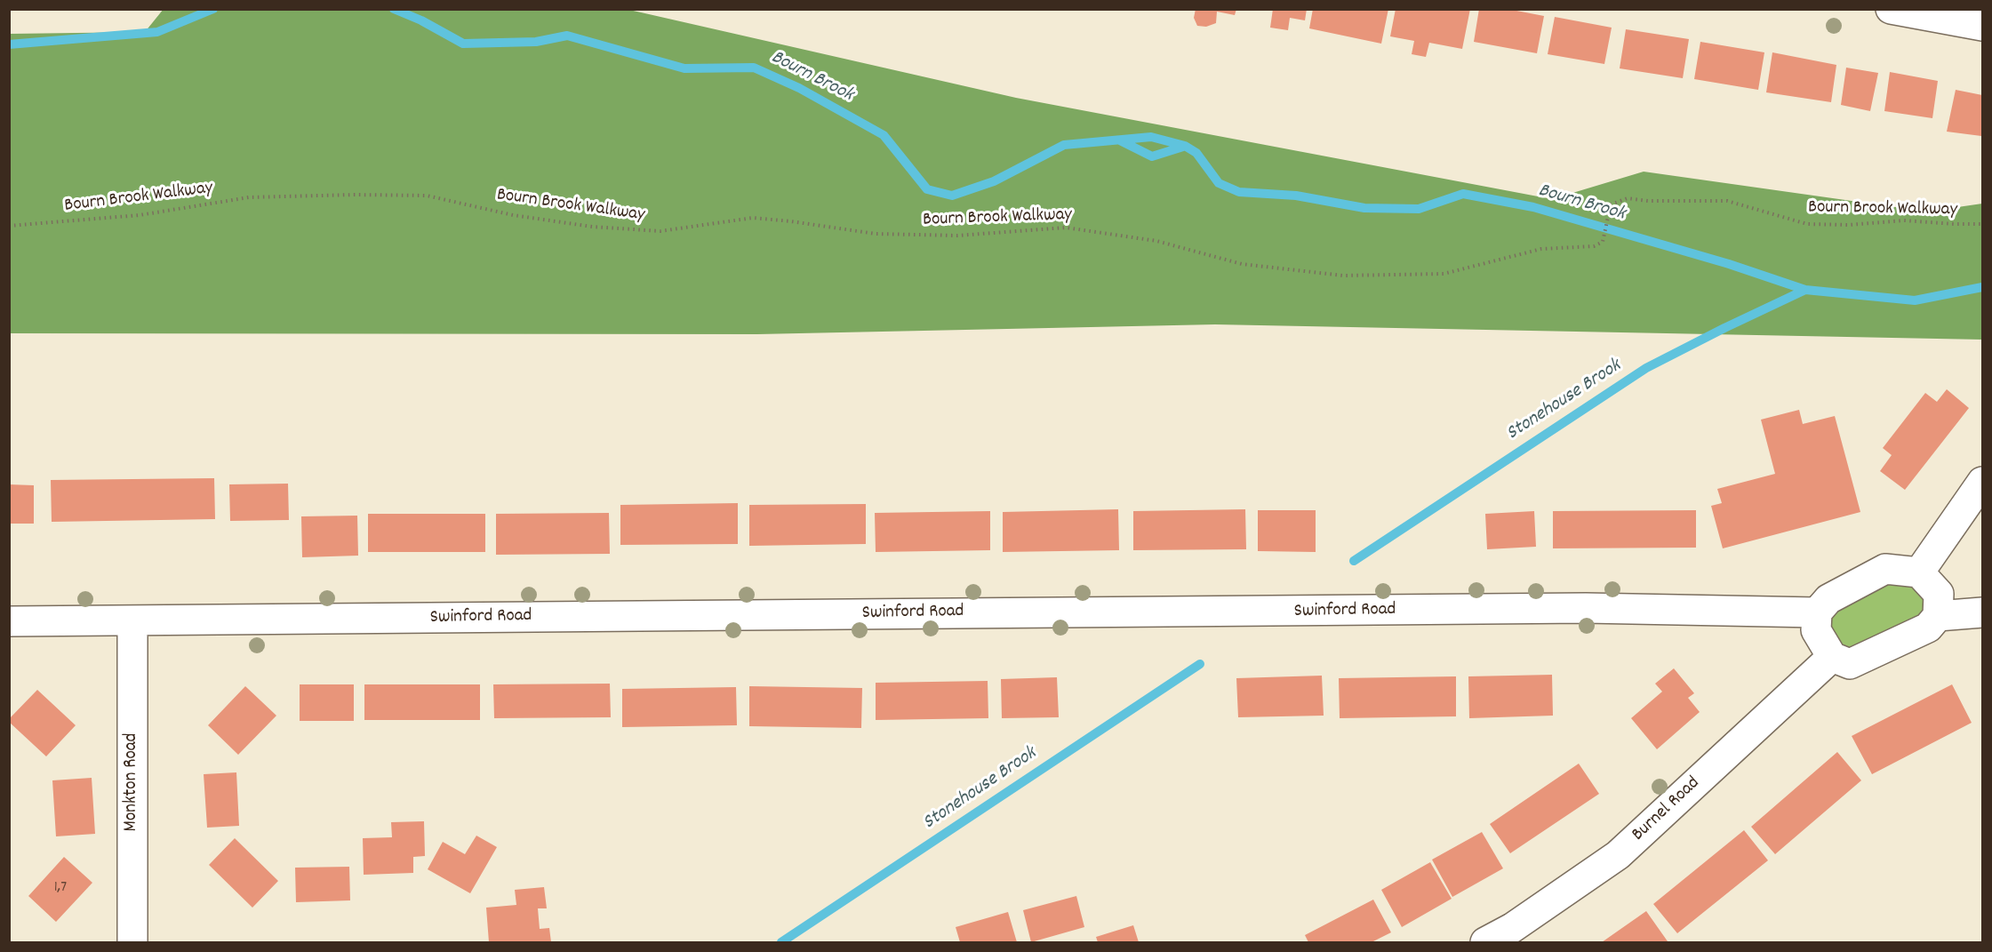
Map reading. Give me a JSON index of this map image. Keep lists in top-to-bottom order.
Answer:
{
  "streets": {
    "street": ["Swinford Road", "Monkton Road", "Burnel Road"],
    "path": ["Bourn Brook Walkway"]
  },
  "crossings": [
    ["Swinford Road", "Monkton Road"]
  ],
  "water": ["Bourn Brook", "Stonehouse Brook"],
  "house_numbers": ["1,7"]
}
